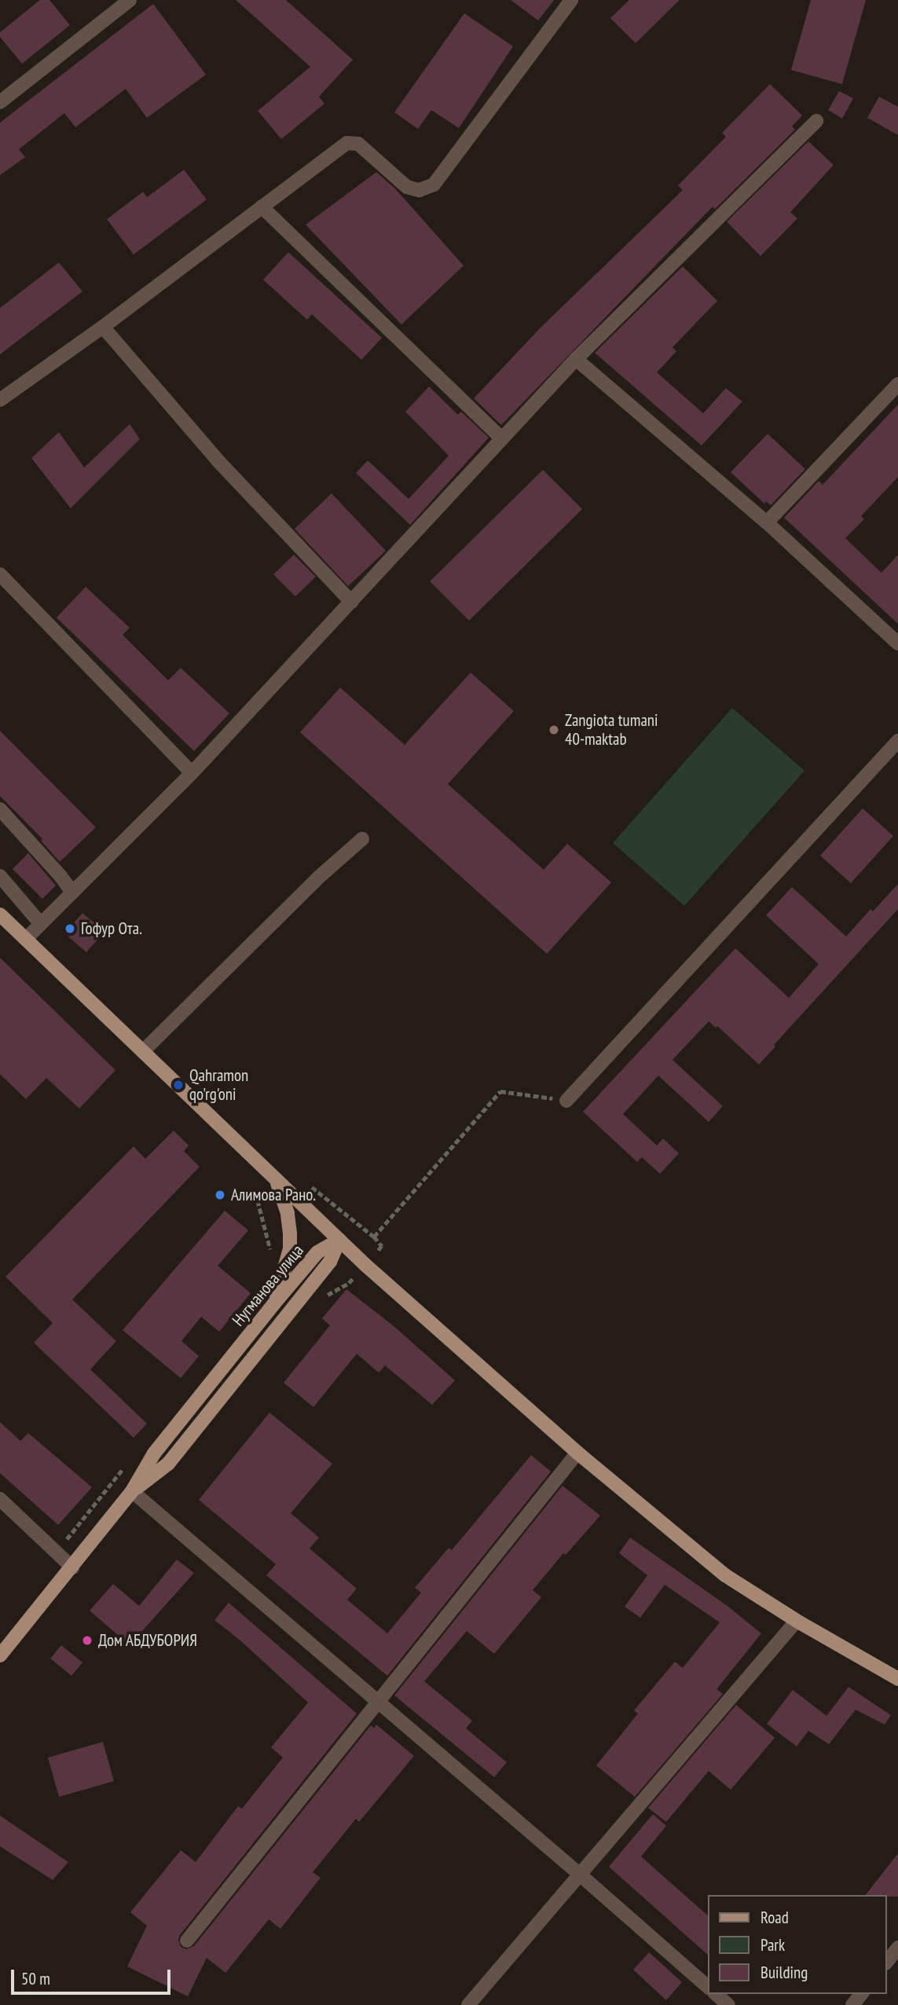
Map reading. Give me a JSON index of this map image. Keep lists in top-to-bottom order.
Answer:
{
  "streets": {
    "main road": ["Нугманова улица"]
  },
  "places": [
    "Zangiota tumani 40-maktab",
    "Гофур Ота.",
    "Qahramon qo'rg'oni",
    "Алимова Рано.",
    "Дом АБДУБОРИЯ"
  ],
  "legend": ["Road", "Park", "Building"],
  "scale_bar": "50 m"
}
